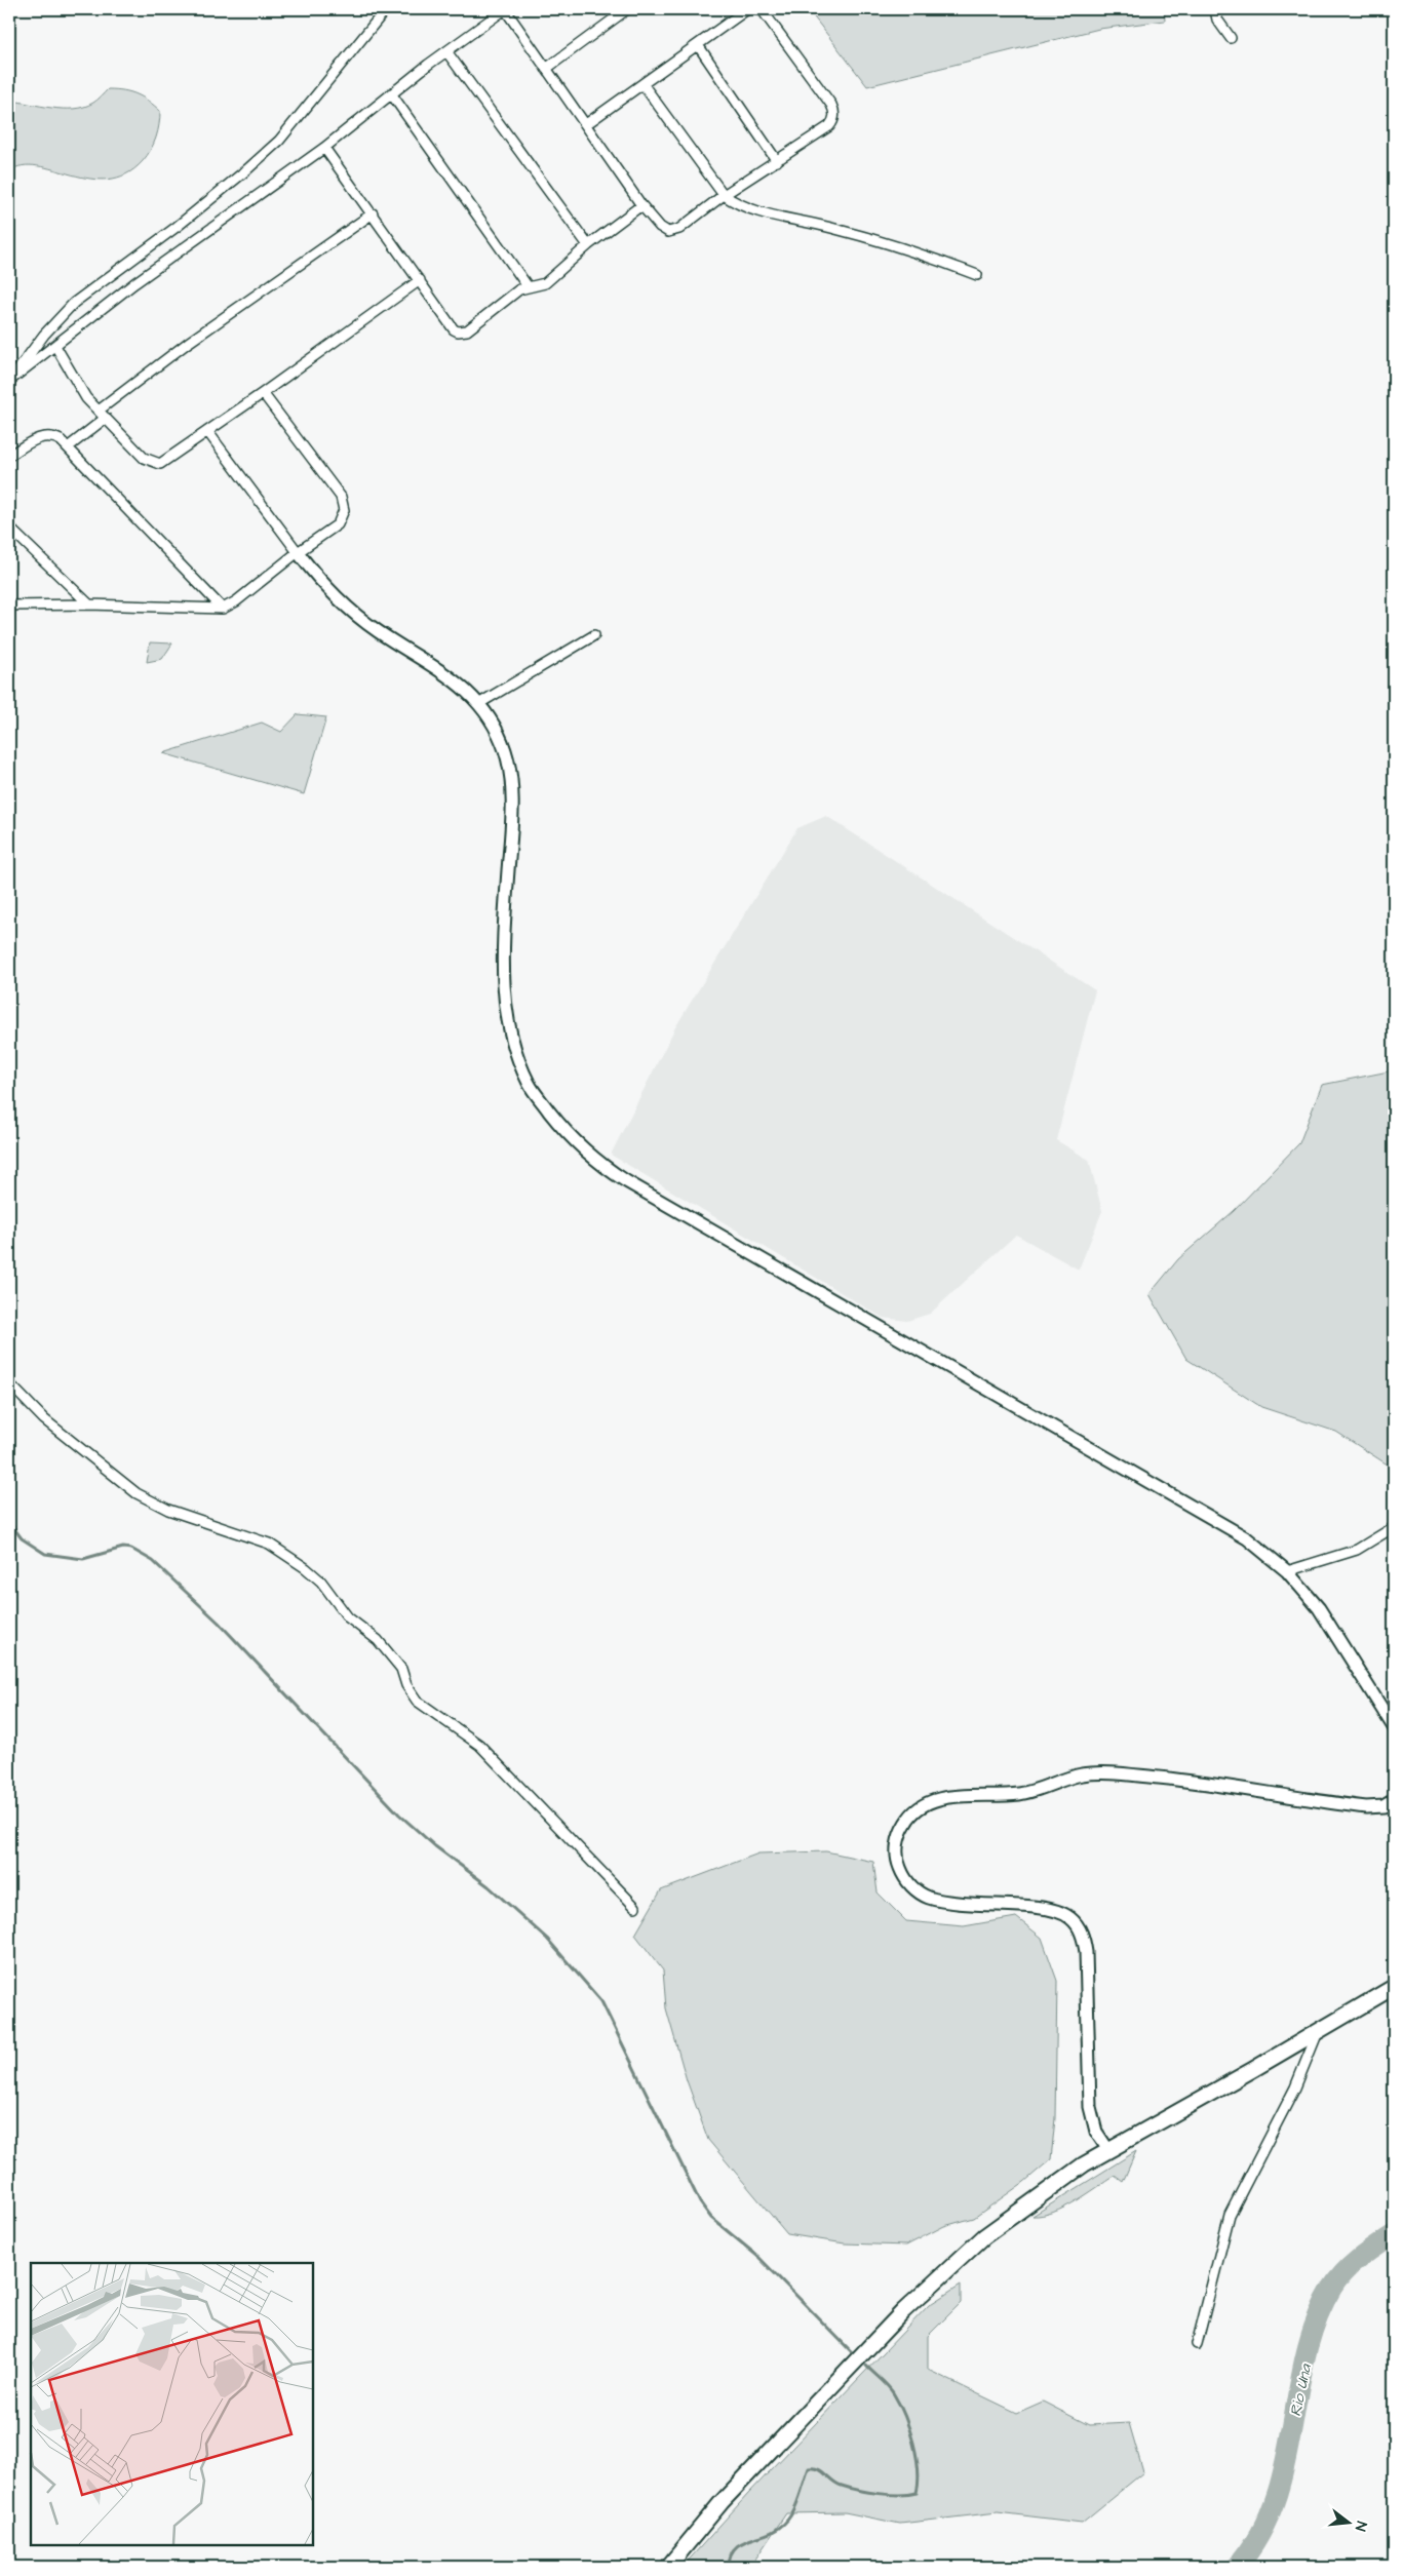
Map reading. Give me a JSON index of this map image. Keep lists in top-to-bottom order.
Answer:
{
  "water": ["Rio Una"],
  "north": "right"
}
